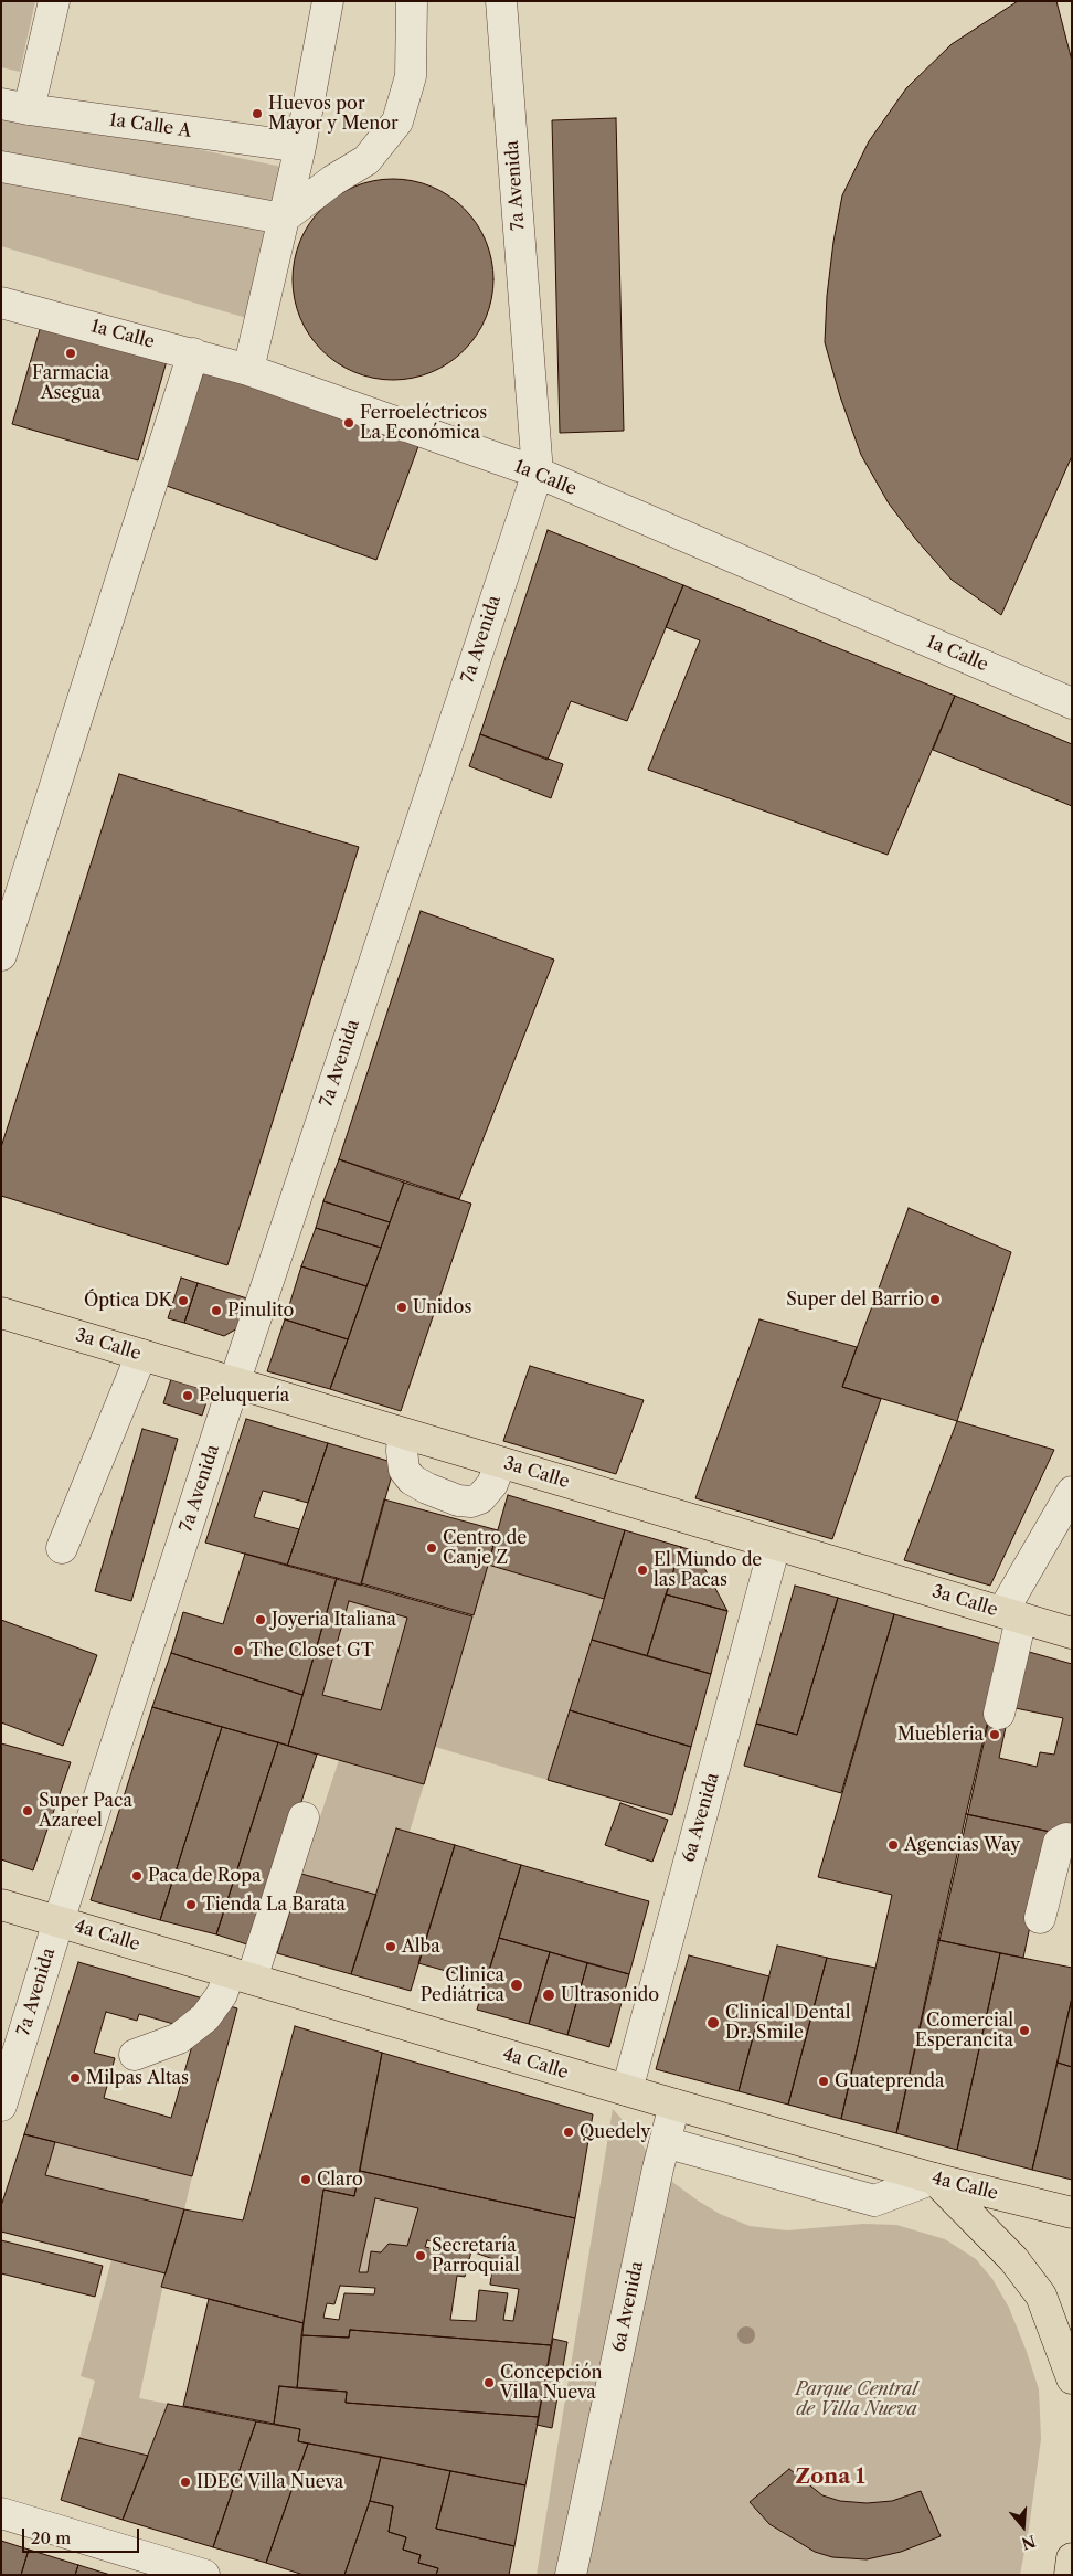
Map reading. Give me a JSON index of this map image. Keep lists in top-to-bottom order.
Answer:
{
  "streets": {
    "main road": ["3a Calle", "4a Calle"],
    "street": [
      "1a Calle A",
      "7a Avenida",
      "1a Calle",
      "6a Avenida"
    ]
  },
  "crossings": [
    ["7a Avenida", "1a Calle"],
    ["7a Avenida", "3a Calle"],
    ["7a Avenida", "4a Calle"],
    ["3a Calle", "6a Avenida"],
    ["6a Avenida", "4a Calle"]
  ],
  "districts": ["Zona 1"],
  "parks": ["Parque Central de Villa Nueva"],
  "places": [
    "Huevos por Mayor y Menor",
    "Farmacia Asegua",
    "Ferroeléctricos La Económica",
    "Super del Barrio",
    "Óptica DK",
    "Unidos",
    "Pinulito",
    "Peluquería",
    "Centro de Canje Z",
    "El Mundo de las Pacas",
    "Joyeria Italiana",
    "The Closet GT",
    "Muebleria",
    "Super Paca Azareel",
    "Agencias Way",
    "Paca de Ropa",
    "Tienda La Barata",
    "Alba",
    "Clinica Pediátrica",
    "Ultrasonido",
    "Clinical Dental Dr. Smile",
    "Comercial Esperancita",
    "Milpas Altas",
    "Guateprenda",
    "Quedely",
    "Claro",
    "Secretaría Parroquial",
    "Concepción Villa Nueva",
    "IDEC Villa Nueva"
  ],
  "scale_bar": "20 m",
  "north": "bottom"
}
